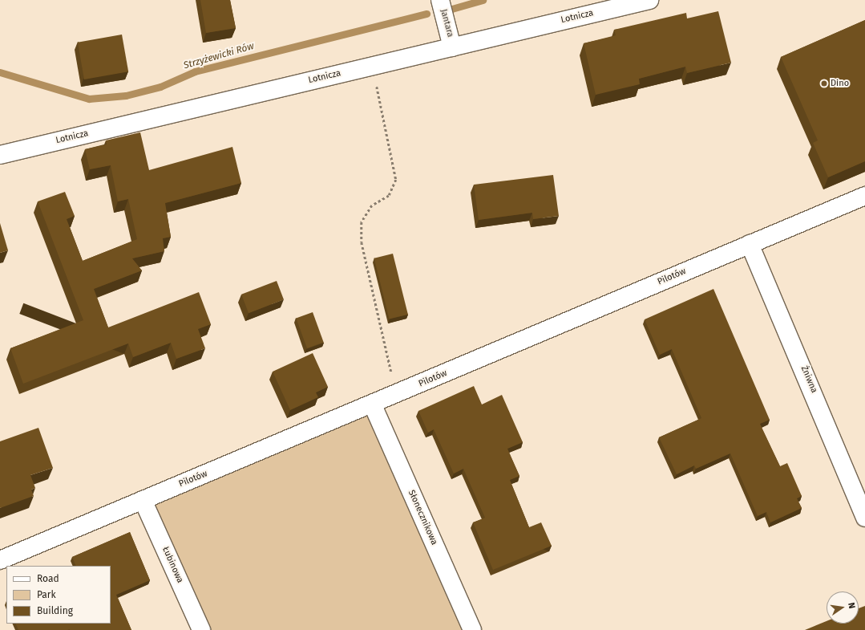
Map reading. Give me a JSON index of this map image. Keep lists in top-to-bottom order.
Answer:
{
  "streets": {
    "street": [
      "Lotnicza",
      "Jantara",
      "Pilotów",
      "Żniwna",
      "Słonecznikowa",
      "Łubinowa"
    ]
  },
  "crossings": [
    ["Lotnicza", "Jantara"],
    ["Pilotów", "Żniwna"],
    ["Pilotów", "Słonecznikowa"],
    ["Pilotów", "Łubinowa"]
  ],
  "water": ["Strzyżewicki Rów"],
  "places": ["Dino"],
  "legend": ["Road", "Park", "Building"],
  "north": "right"
}
